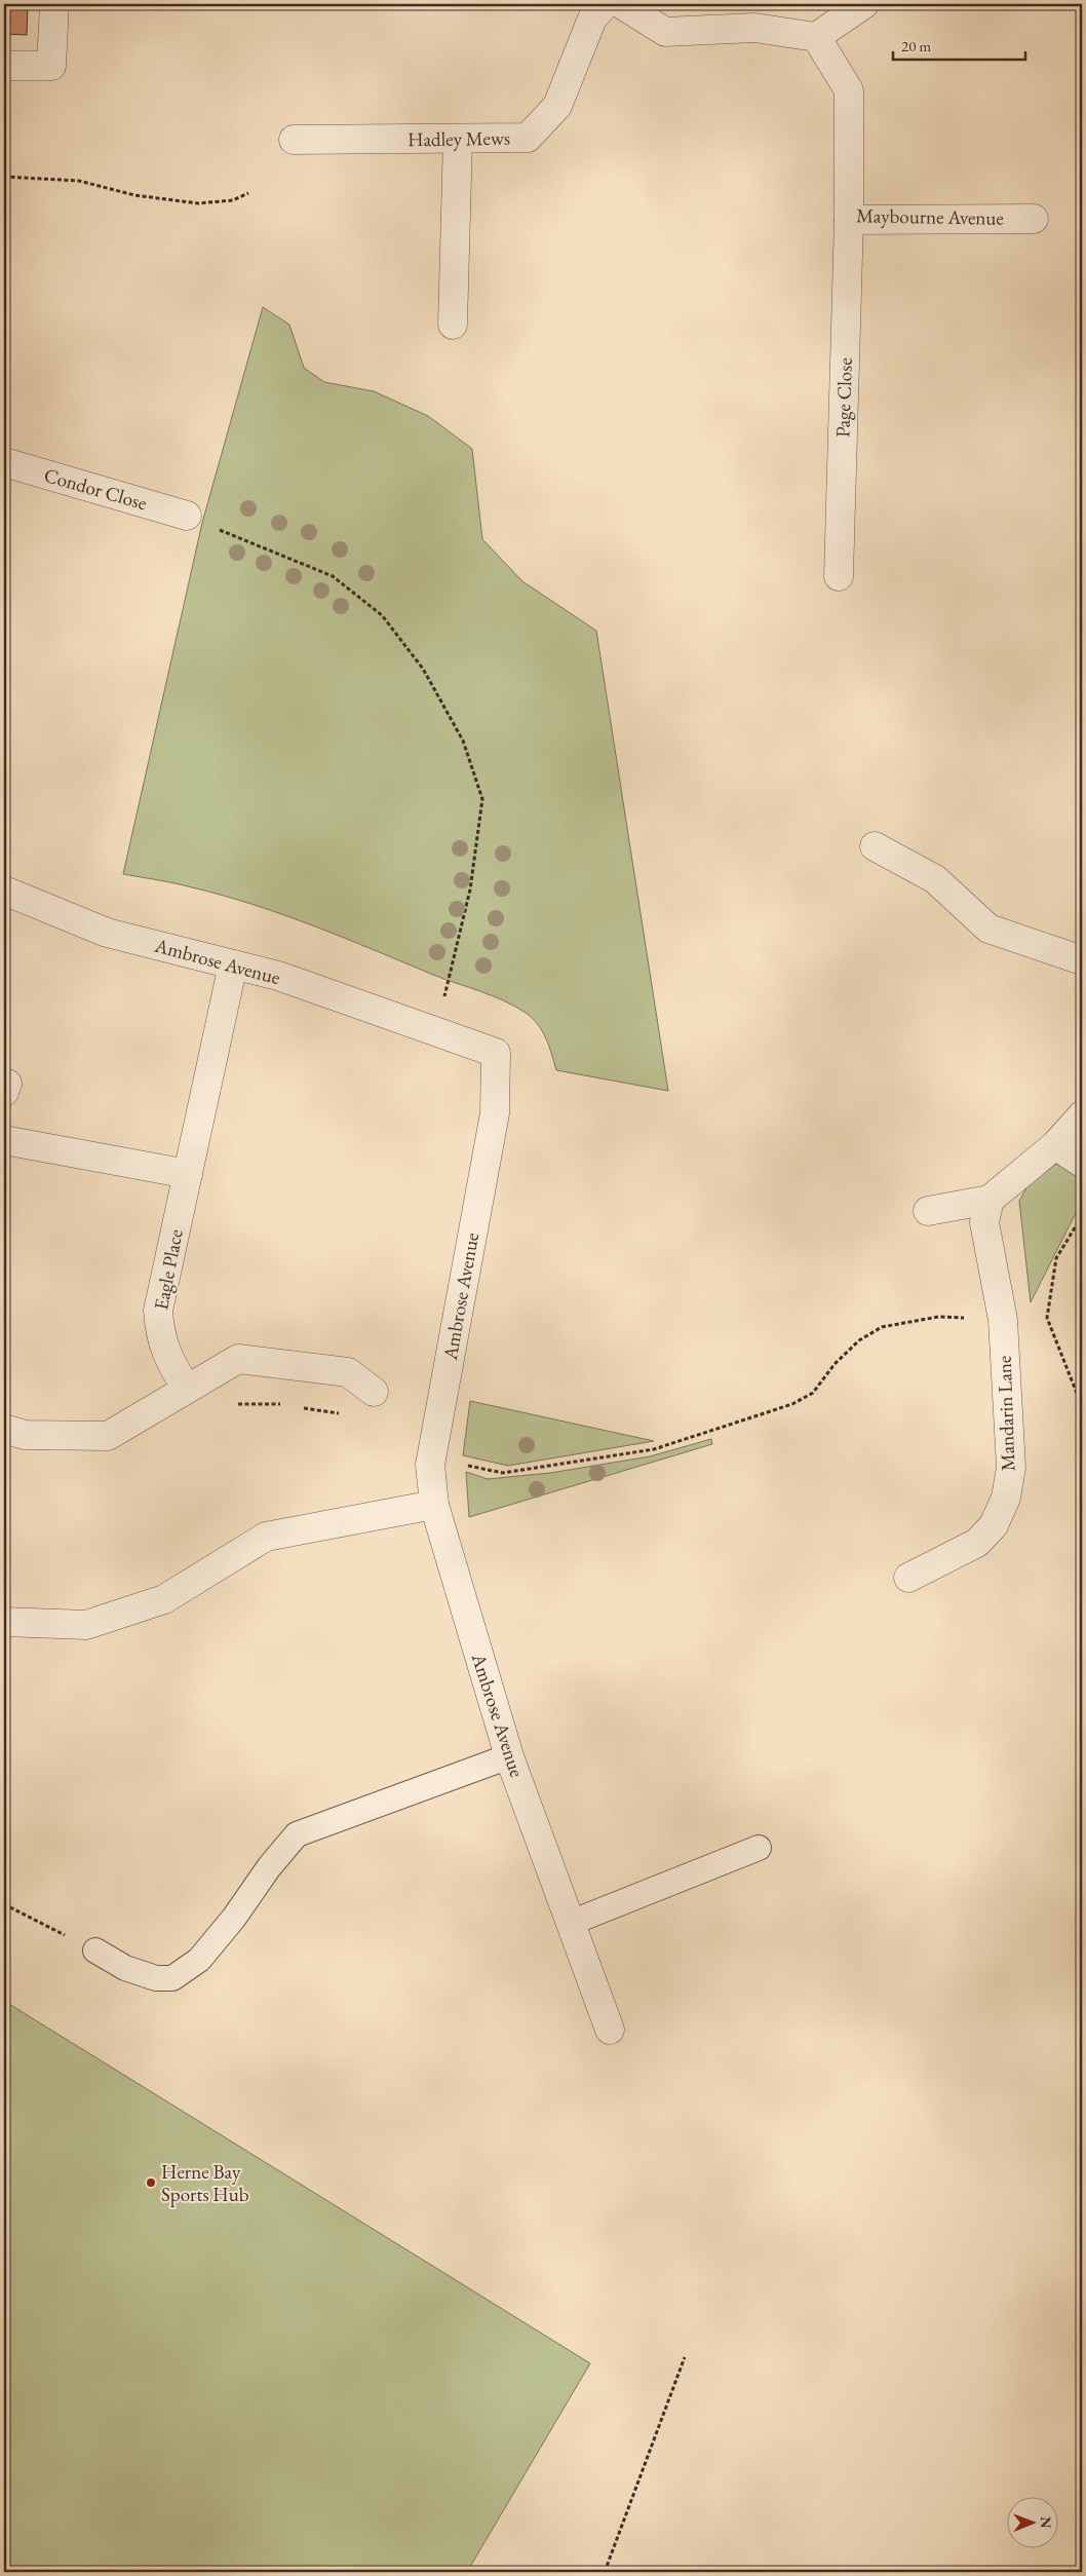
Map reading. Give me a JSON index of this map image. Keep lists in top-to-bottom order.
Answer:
{
  "streets": {
    "street": [
      "Hadley Mews",
      "Maybourne Avenue",
      "Page Close",
      "Condor Close",
      "Ambrose Avenue",
      "Eagle Place",
      "Mandarin Lane"
    ]
  },
  "crossings": [
    ["Maybourne Avenue", "Page Close"],
    ["Ambrose Avenue", "Eagle Place"]
  ],
  "places": ["Herne Bay Sports Hub"],
  "scale_bar": "20 m",
  "north": "right"
}
